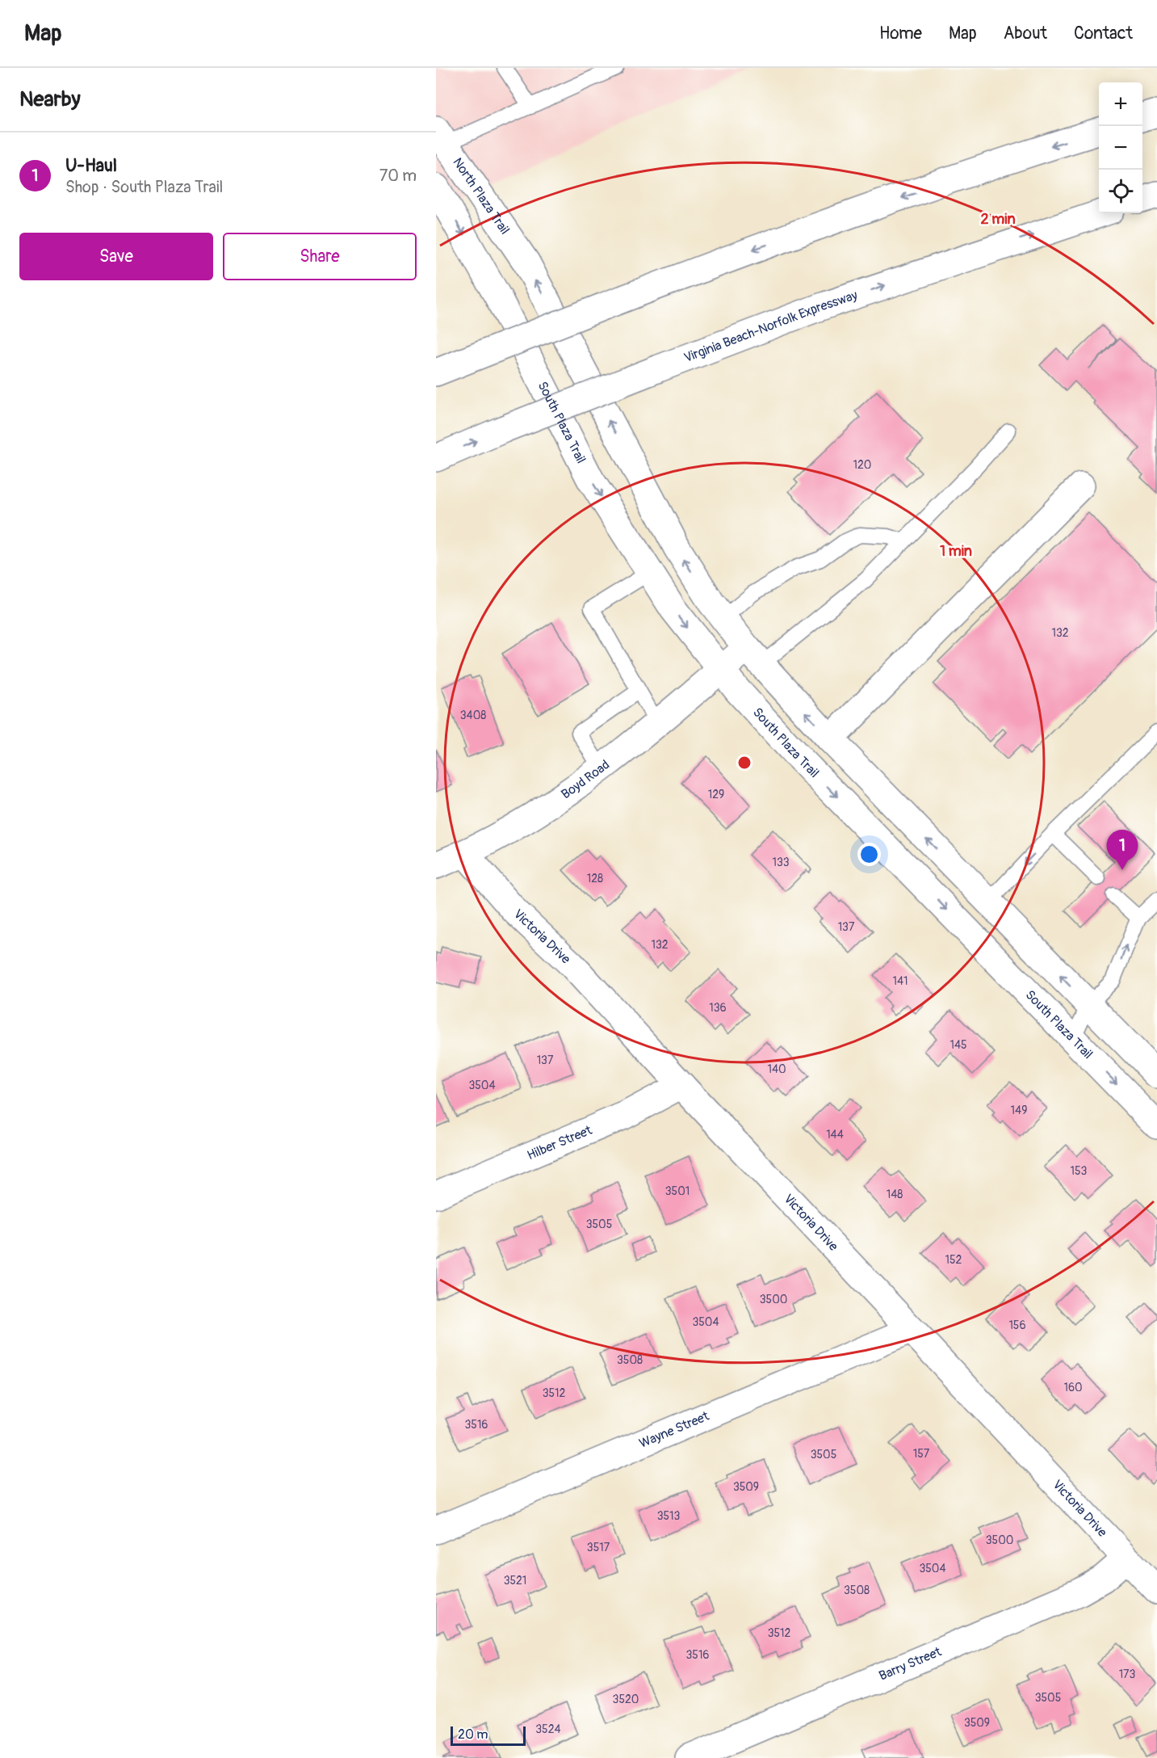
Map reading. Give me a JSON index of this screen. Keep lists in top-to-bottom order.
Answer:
{
  "streets": {
    "main road": [
      "North Plaza Trail",
      "Virginia Beach-Norfolk Expressway",
      "South Plaza Trail",
      "Boyd Road",
      "Victoria Drive",
      "Hilber Street",
      "Wayne Street",
      "Barry Street"
    ]
  },
  "crossings": [
    ["South Plaza Trail", "Boyd Road"],
    ["Boyd Road", "Victoria Drive"],
    ["Victoria Drive", "Hilber Street"],
    ["Victoria Drive", "Wayne Street"],
    ["Victoria Drive", "Barry Street"]
  ],
  "one_way": ["North Plaza Trail"],
  "house_numbers": [
    "120",
    "132",
    "3408",
    "129",
    "133",
    "128",
    "137",
    "132",
    "141",
    "136",
    "145",
    "137",
    "140",
    "3504",
    "149",
    "144",
    "153",
    "3501",
    "148",
    "3505",
    "152",
    "3500",
    "3504",
    "156",
    "3508",
    "160",
    "3512",
    "3516",
    "157",
    "3505",
    "3509",
    "3513",
    "3500",
    "3517",
    "3504",
    "3521",
    "3508",
    "3512",
    "3516",
    "173",
    "3505",
    "3520",
    "3509",
    "3524"
  ],
  "scale_bar": "20 m",
  "page": {
    "header": "Map",
    "nav": [
      "Home",
      "Map",
      "About",
      "Contact"
    ],
    "heading": "Nearby",
    "map_buttons": ["+", "−"],
    "list": [
      {
        "mark": "1",
        "name": "U-Haul",
        "note": "Shop · South Plaza Trail",
        "value": "70 m"
      }
    ],
    "buttons": ["Save", "Share"],
    "pins": "1",
    "scale": "20 m"
  },
  "rings": ["2 min", "1 min"]
}
